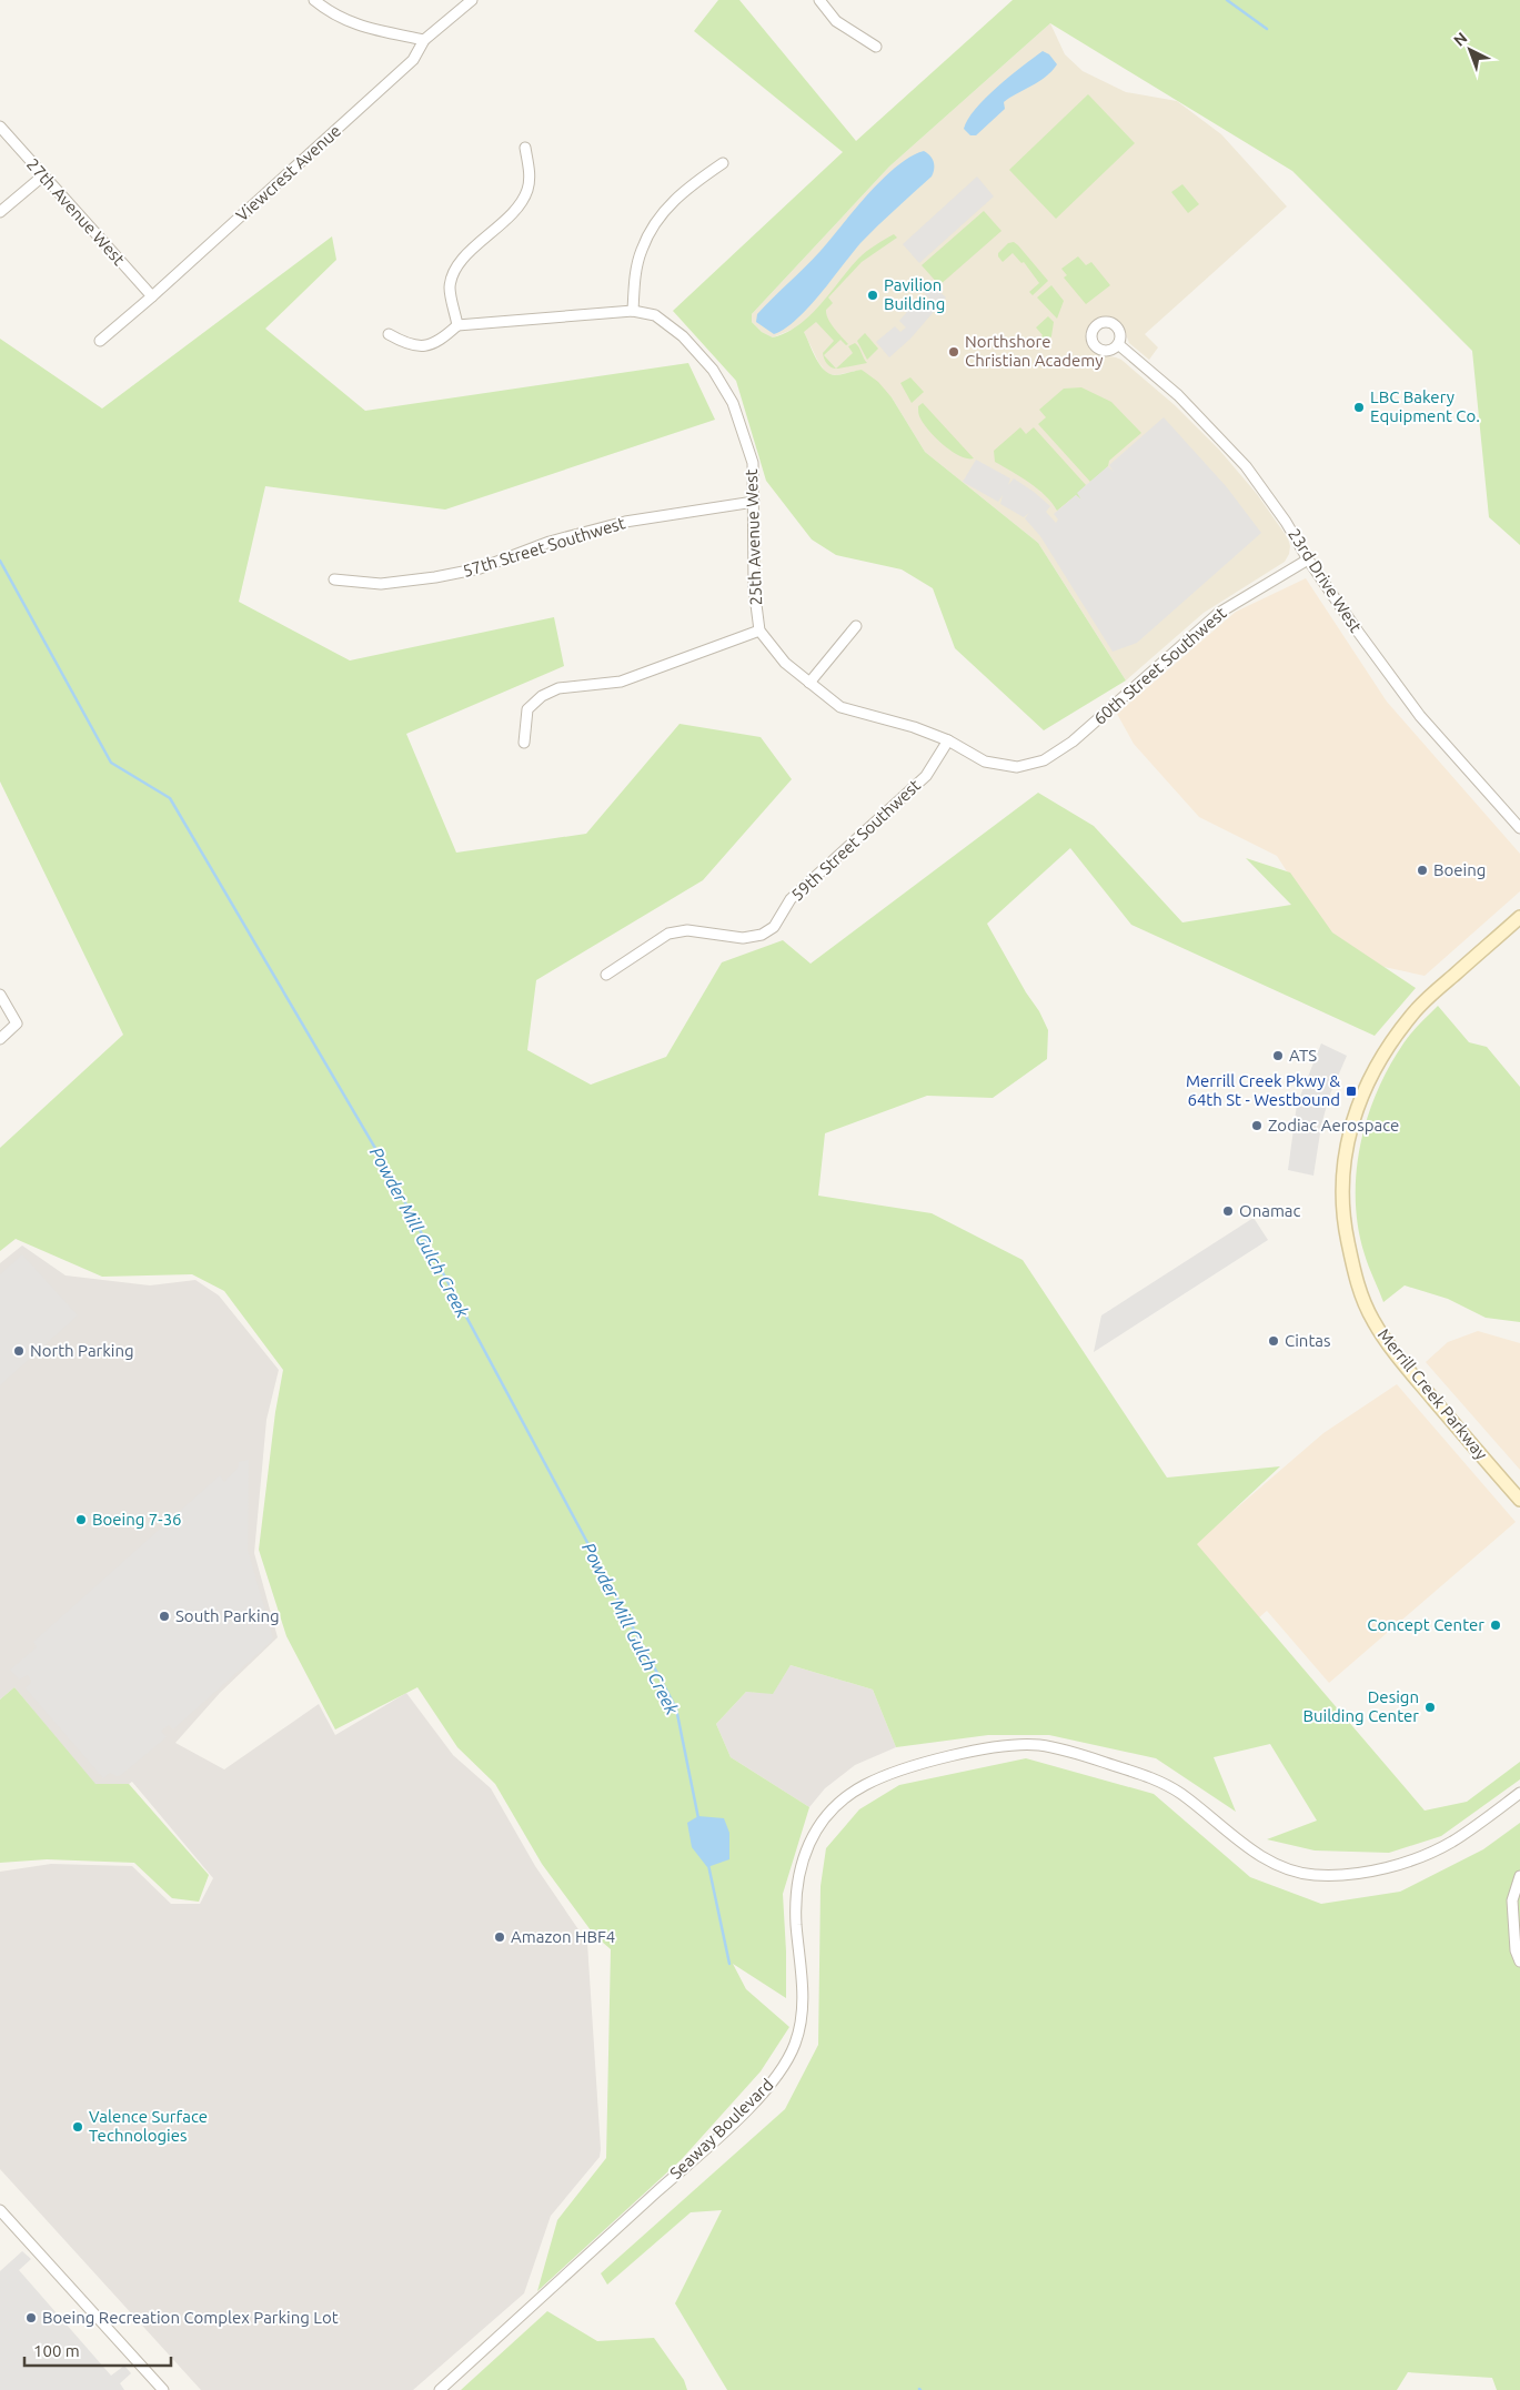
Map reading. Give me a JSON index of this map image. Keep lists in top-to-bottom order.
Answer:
{
  "streets": {
    "street": [
      "Viewcrest Avenue",
      "27th Avenue West",
      "25th Avenue West",
      "57th Street Southwest",
      "23rd Drive West",
      "60th Street Southwest",
      "59th Street Southwest",
      "Merrill Creek Parkway",
      "Seaway Boulevard"
    ]
  },
  "crossings": [
    ["Viewcrest Avenue", "27th Avenue West"],
    ["25th Avenue West", "57th Street Southwest"],
    ["23rd Drive West", "60th Street Southwest"],
    ["60th Street Southwest", "59th Street Southwest"]
  ],
  "water": ["Powder Mill Gulch Creek"],
  "places": {
    "other": [
      "Pavilion Building",
      "Northshore Christian Academy",
      "LBC Bakery Equipment Co.",
      "Boeing",
      "ATS",
      "Zodiac Aerospace",
      "Onamac",
      "Cintas",
      "North Parking",
      "Boeing 7-36",
      "South Parking",
      "Concept Center",
      "Design Building Center",
      "Amazon HBF4",
      "Valence Surface Technologies",
      "Boeing Recreation Complex Parking Lot"
    ],
    "transit": ["Merrill Creek Pkwy & 64th St - Westbound"]
  },
  "scale_bar": "100 m",
  "north": "top left"
}
